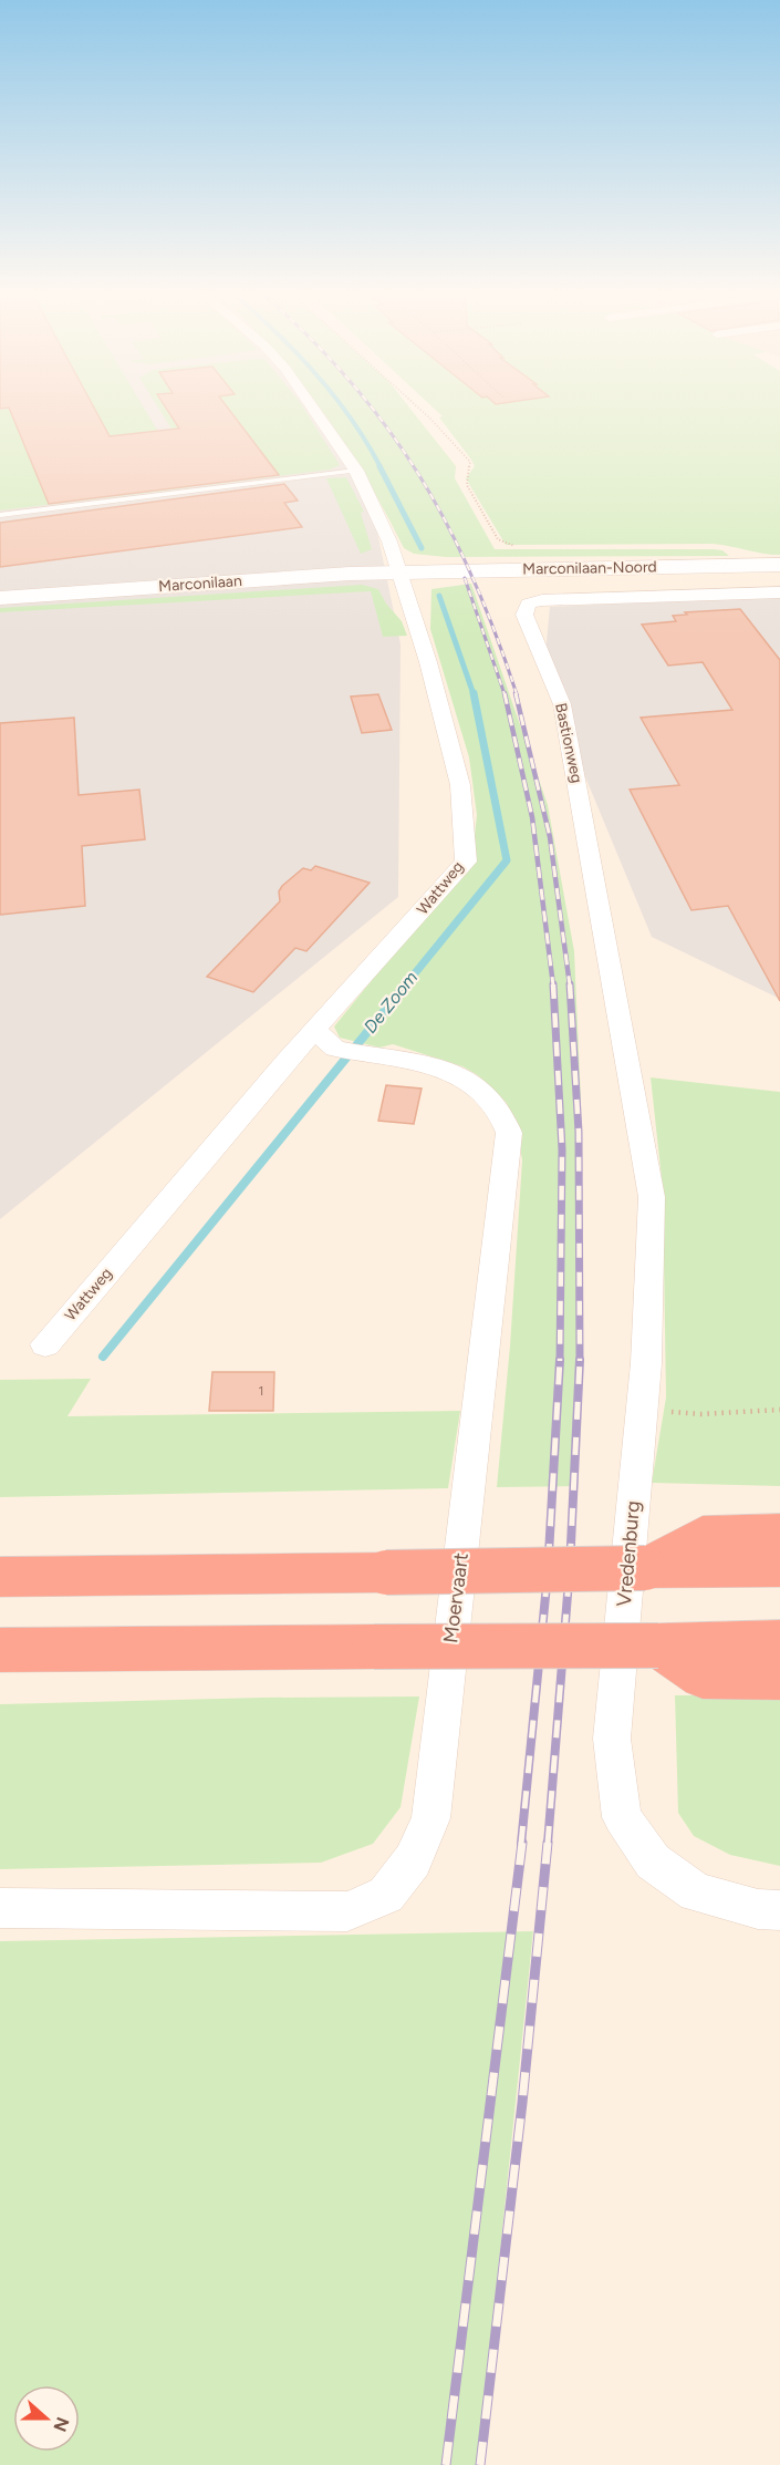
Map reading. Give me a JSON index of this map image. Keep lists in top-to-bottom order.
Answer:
{
  "streets": {
    "street": [
      "Marconilaan-Noord",
      "Marconilaan",
      "Bastionweg",
      "Wattweg",
      "Vredenburg",
      "Moervaart"
    ]
  },
  "crossings": [
    ["Marconilaan-Noord", "Marconilaan"],
    ["Marconilaan-Noord", "Wattweg"],
    ["Marconilaan", "Wattweg"],
    ["Bastionweg", "Vredenburg"],
    ["Wattweg", "Moervaart"]
  ],
  "water": ["De Zoom"],
  "house_numbers": ["1"],
  "north": "right"
}
